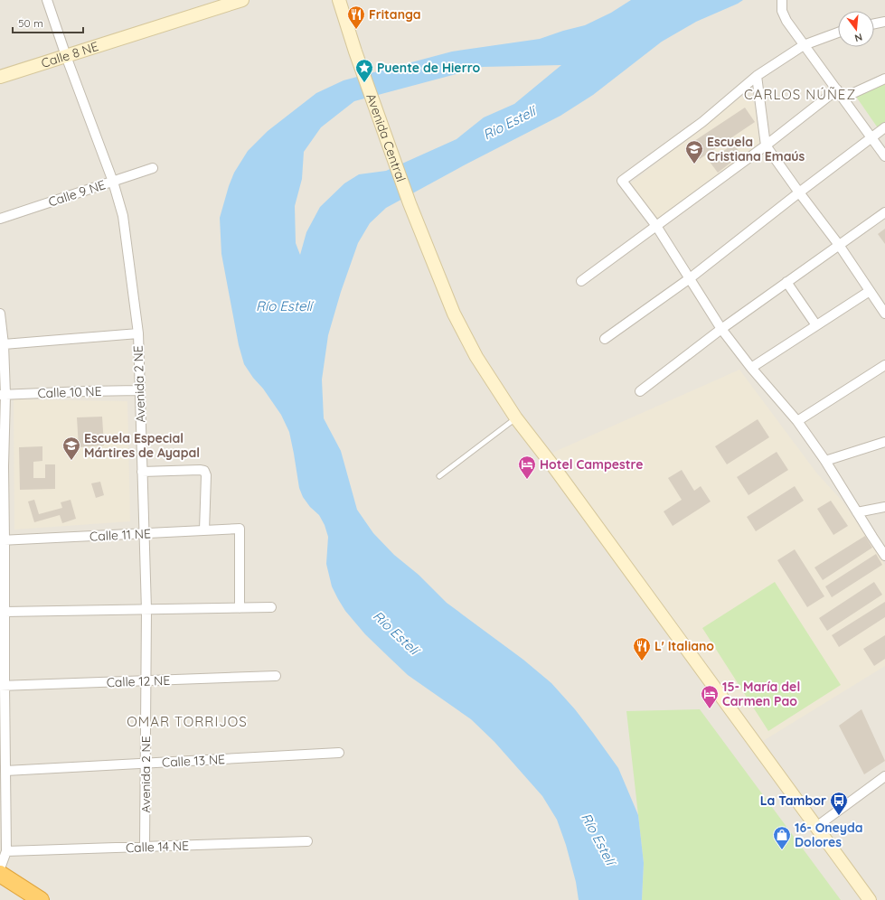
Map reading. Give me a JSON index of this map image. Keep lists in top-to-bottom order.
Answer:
{
  "streets": {
    "street": [
      "Calle 8 NE",
      "Avenida Central",
      "Calle 9 NE",
      "Avenida 2 NE",
      "Calle 10 NE",
      "Calle 11 NE",
      "Calle 12 NE",
      "Calle 13 NE",
      "Calle 14 NE"
    ]
  },
  "crossings": [
    ["Calle 8 NE", "Avenida 2 NE"],
    ["Calle 9 NE", "Avenida 2 NE"],
    ["Avenida 2 NE", "Calle 10 NE"],
    ["Avenida 2 NE", "Calle 11 NE"],
    ["Avenida 2 NE", "Calle 12 NE"],
    ["Avenida 2 NE", "Calle 13 NE"],
    ["Avenida 2 NE", "Calle 14 NE"]
  ],
  "districts": ["CARLOS NÚÑEZ", "OMAR TORRIJOS"],
  "water": ["Río Estelí"],
  "places": {
    "restaurant": ["Fritanga", "L' Italiano"],
    "place": ["Puente de Hierro"],
    "school or university": ["Escuela Cristiana Emaús", "Escuela Especial Mártires de Ayapal"],
    "hotel": ["Hotel Campestre", "15- María del Carmen Pao"],
    "bus stop": ["La Tambor"],
    "shop": ["16- Oneyda Dolores"]
  },
  "scale_bar": "50 m",
  "north": "bottom"
}
